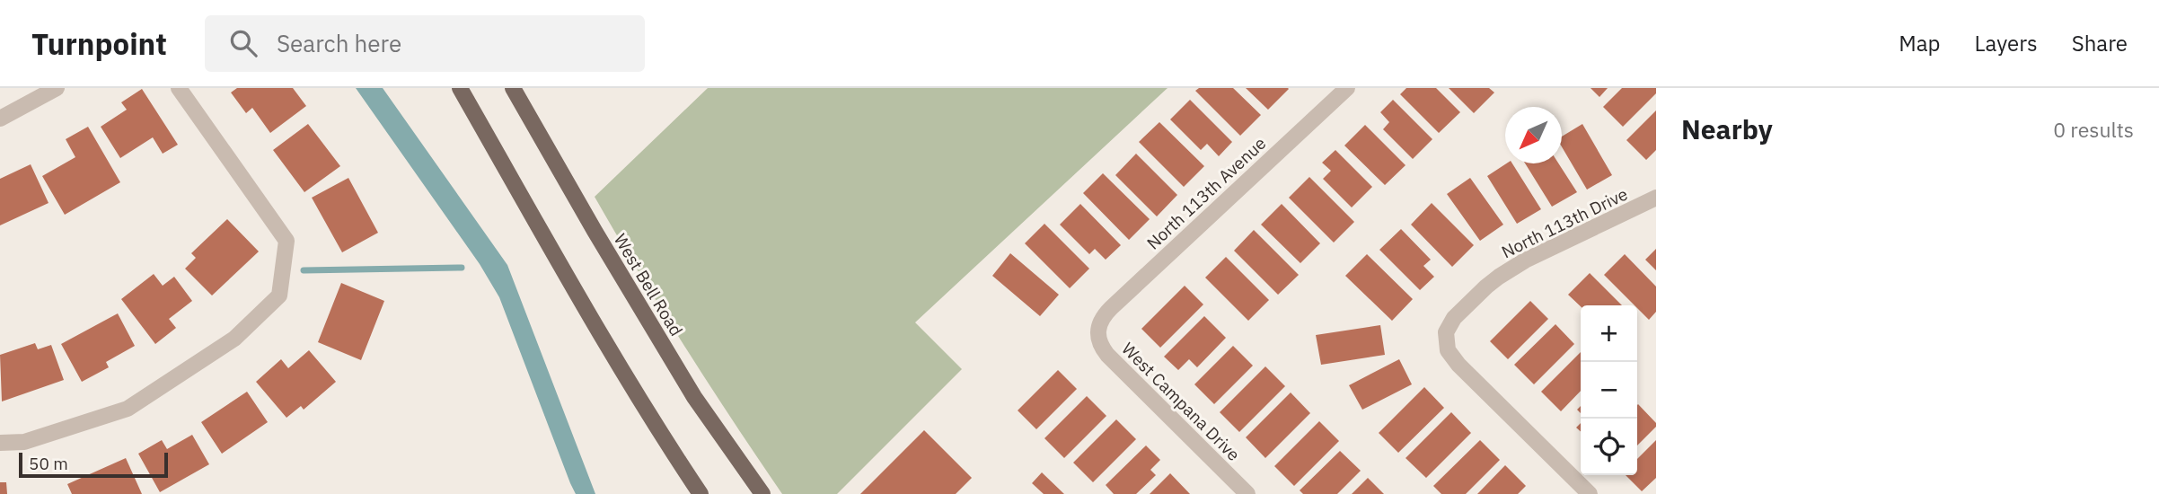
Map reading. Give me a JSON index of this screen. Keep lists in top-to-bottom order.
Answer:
{
  "streets": {
    "main road": ["West Bell Road"],
    "street": ["North 113th Avenue", "North 113th Drive", "West Campana Drive"]
  },
  "crossings": [
    ["North 113th Avenue", "West Campana Drive"]
  ],
  "scale_bar": "50 m",
  "north": "bottom left",
  "page": {
    "header": "Turnpoint",
    "search": "Search here",
    "nav": ["Map", "Layers", "Share"],
    "heading": ["Nearby", "0 results"],
    "map_buttons": ["+", "−"],
    "scale": "50 m"
  }
}
